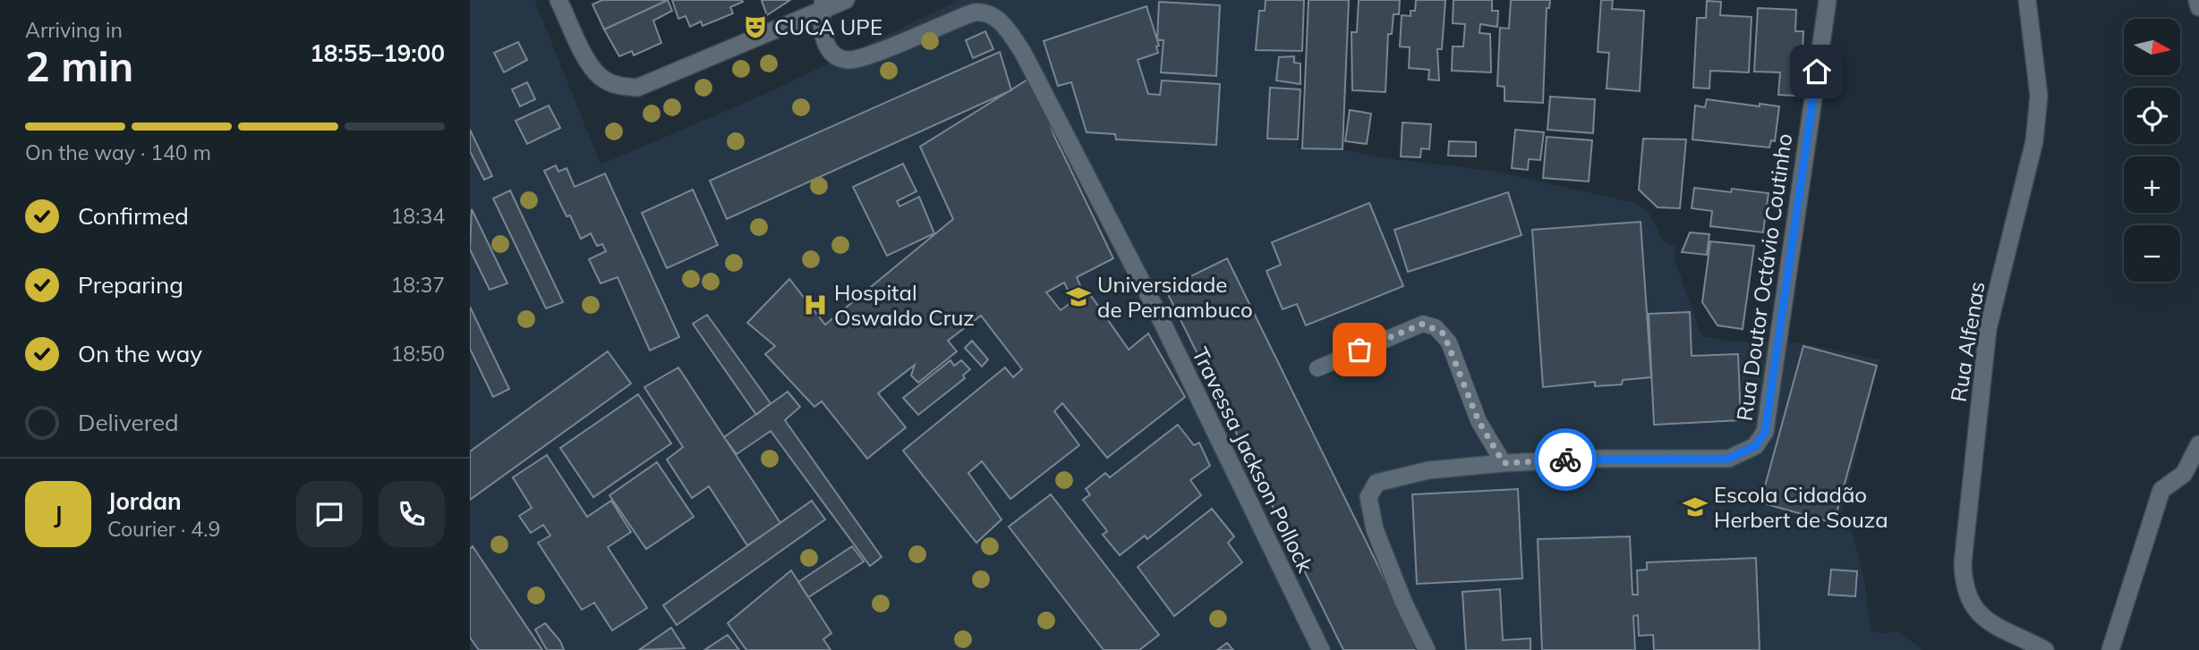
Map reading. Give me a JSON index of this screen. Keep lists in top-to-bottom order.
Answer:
{
  "streets": {
    "street": ["Rua Doutor Octávio Coutinho", "Rua Alfenas", "Travessa Jackson Pollock"]
  },
  "places": {
    "theatre": ["CUCA UPE"],
    "school or university": ["Universidade de Pernambuco", "Escola Cidadão Herbert de Souza"],
    "hospital": ["Hospital Oswaldo Cruz"]
  },
  "north": "right",
  "page": {
    "heading": ["2 min", "Arriving in", "18:55–19:00"],
    "panel": ["Jordan", "Courier · 4.9"],
    "map_buttons": ["+", "−"],
    "bar": "On the way · 140 m",
    "list": [
      ["Confirmed", "18:34"],
      ["Preparing", "18:37"],
      ["On the way", "18:50"],
      "Delivered"
    ],
    "round": "J"
  }
}
